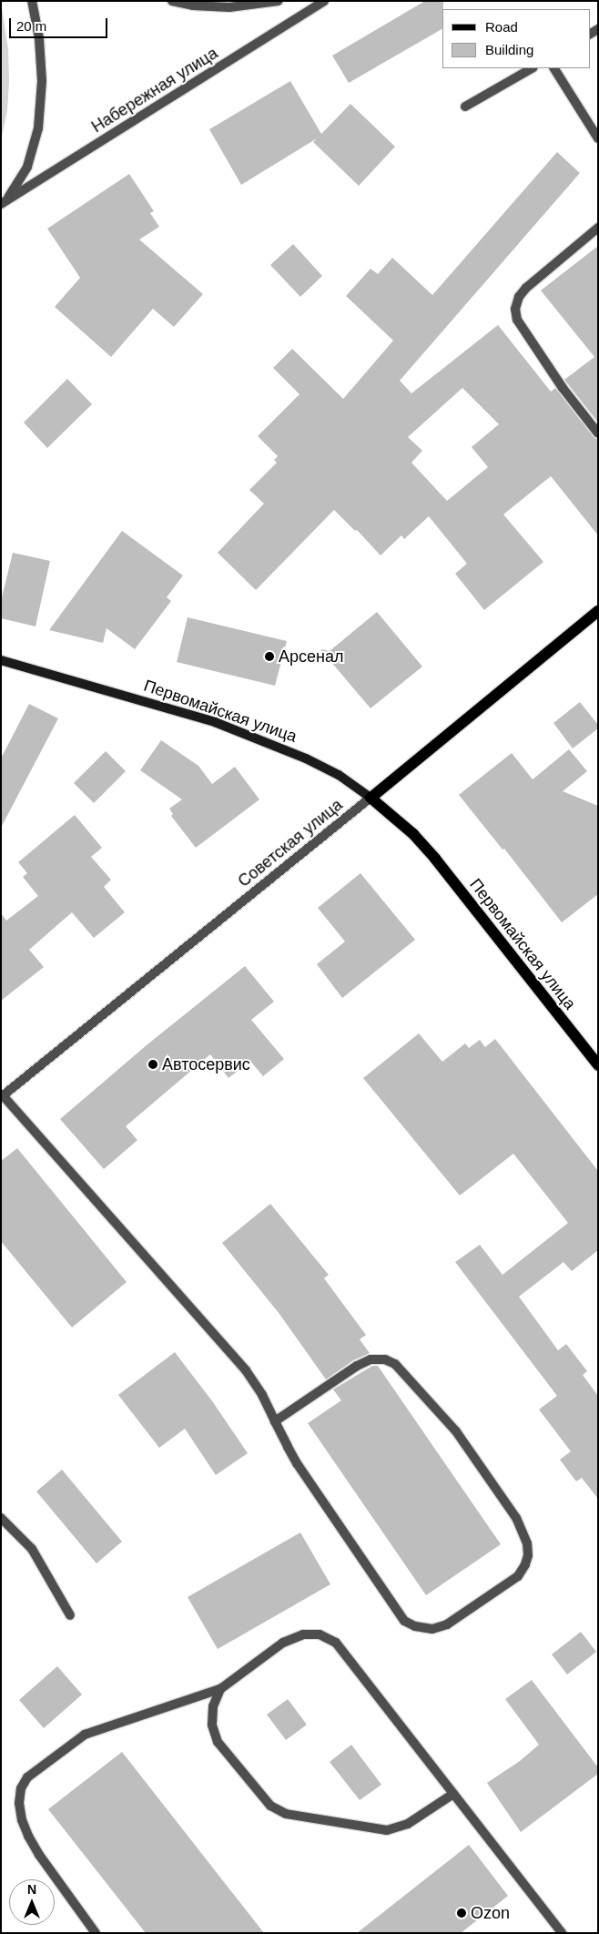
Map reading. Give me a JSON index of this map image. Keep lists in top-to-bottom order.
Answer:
{
  "streets": {
    "main road": ["Первомайская улица", "Советская улица"],
    "street": ["Набережная улица"]
  },
  "crossings": [
    ["Первомайская улица", "Советская улица"]
  ],
  "places": ["Арсенал", "Автосервис", "Ozon"],
  "legend": ["Road", "Building"],
  "scale_bar": "20 m",
  "north": "top"
}
